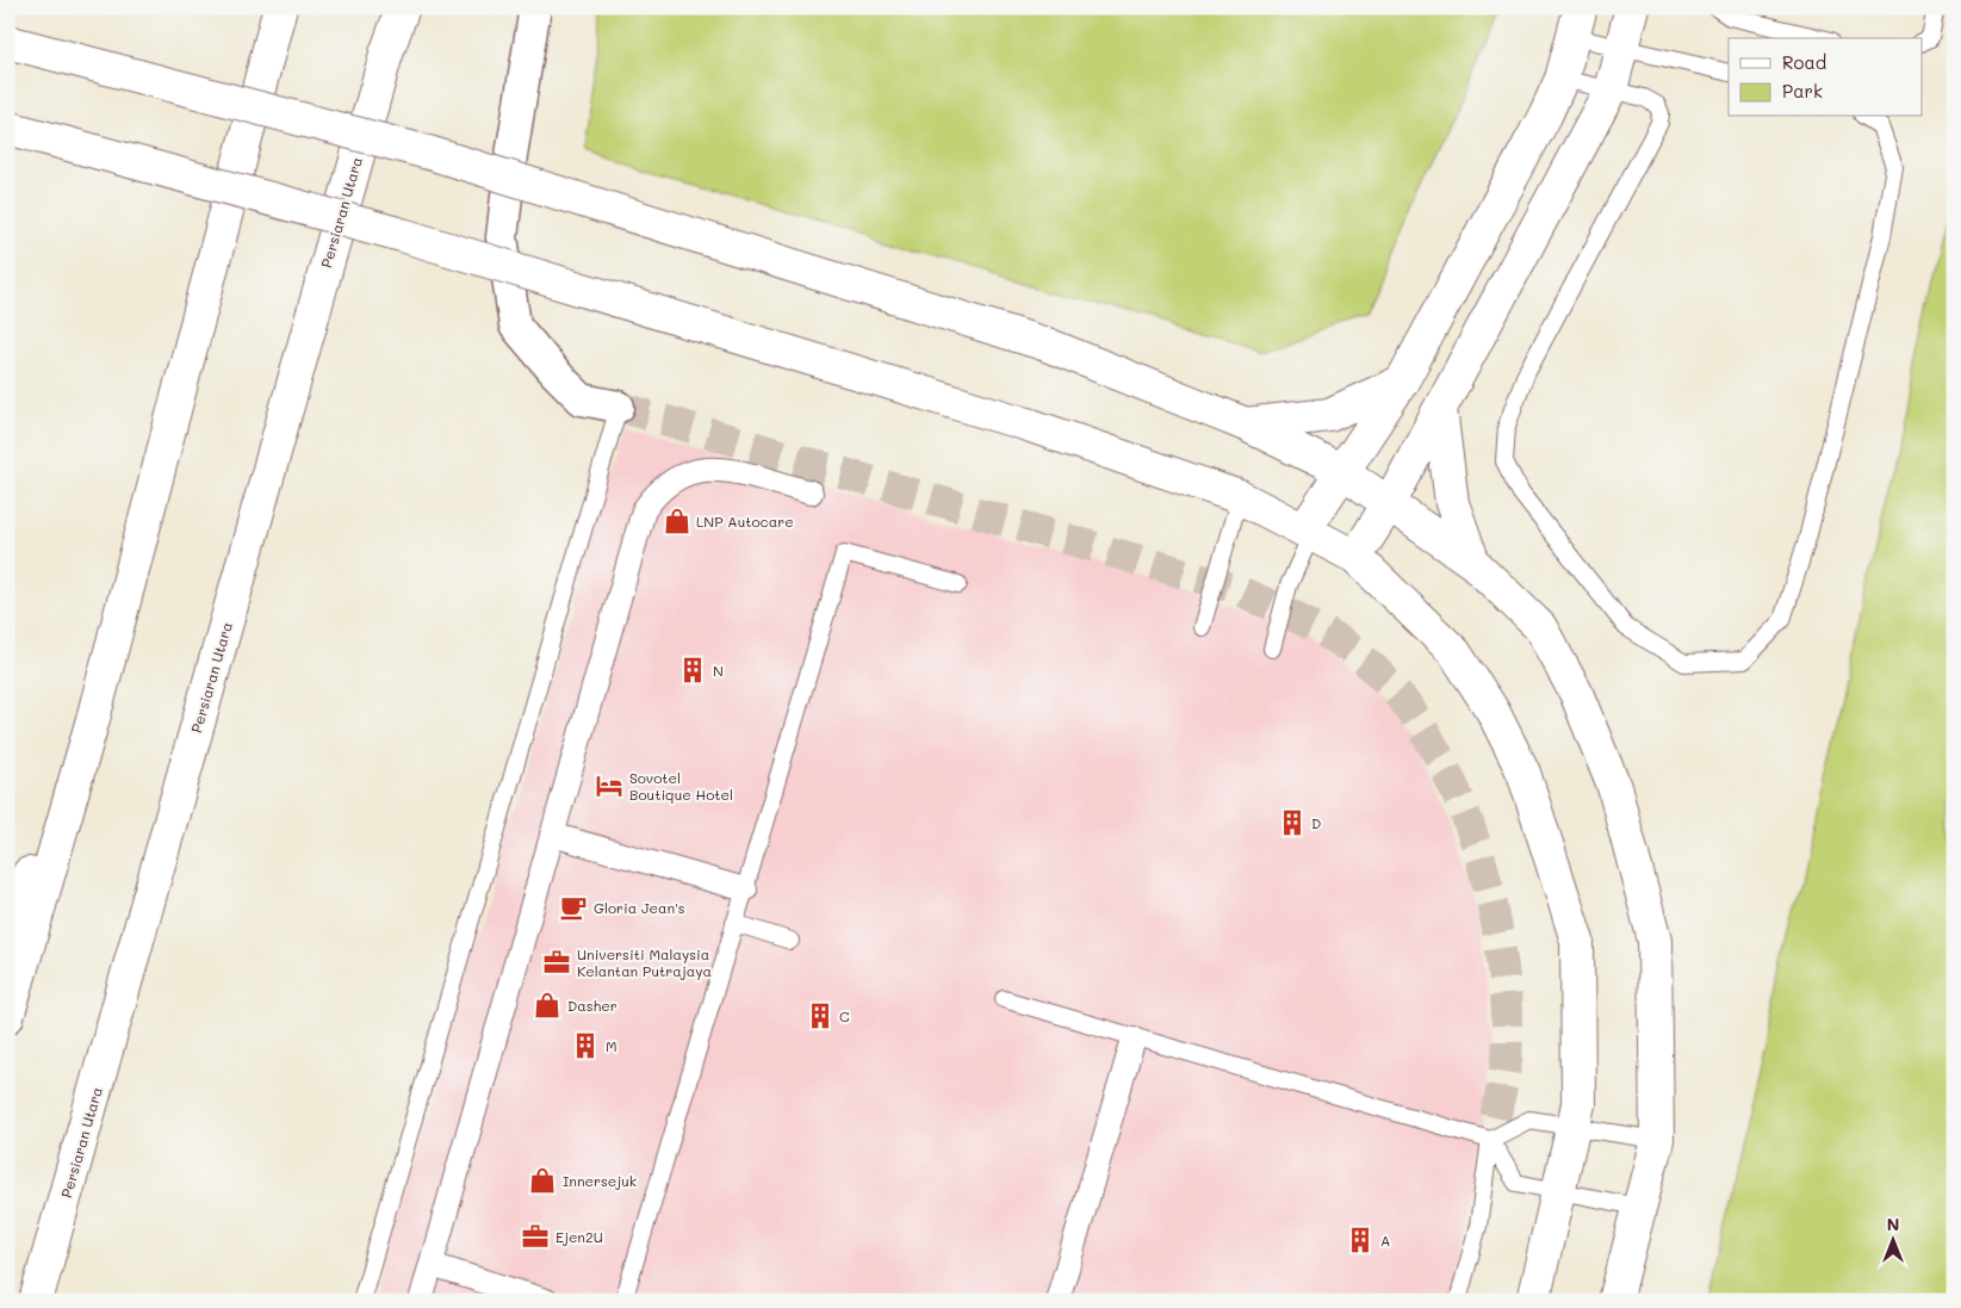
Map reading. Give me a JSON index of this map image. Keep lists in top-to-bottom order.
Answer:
{
  "streets": {
    "main road": ["Persiaran Utara"]
  },
  "places": {
    "shop": ["LNP Autocare", "Dasher", "Innersejuk"],
    "building": [
      "N",
      "D",
      "C",
      "M",
      "A"
    ],
    "hotel": ["Sovotel Boutique Hotel"],
    "cafe": ["Gloria Jean's"],
    "office": ["Universiti Malaysia Kelantan Putrajaya", "Ejen2U"]
  },
  "legend": ["Road", "Park"],
  "north": "top"
}
